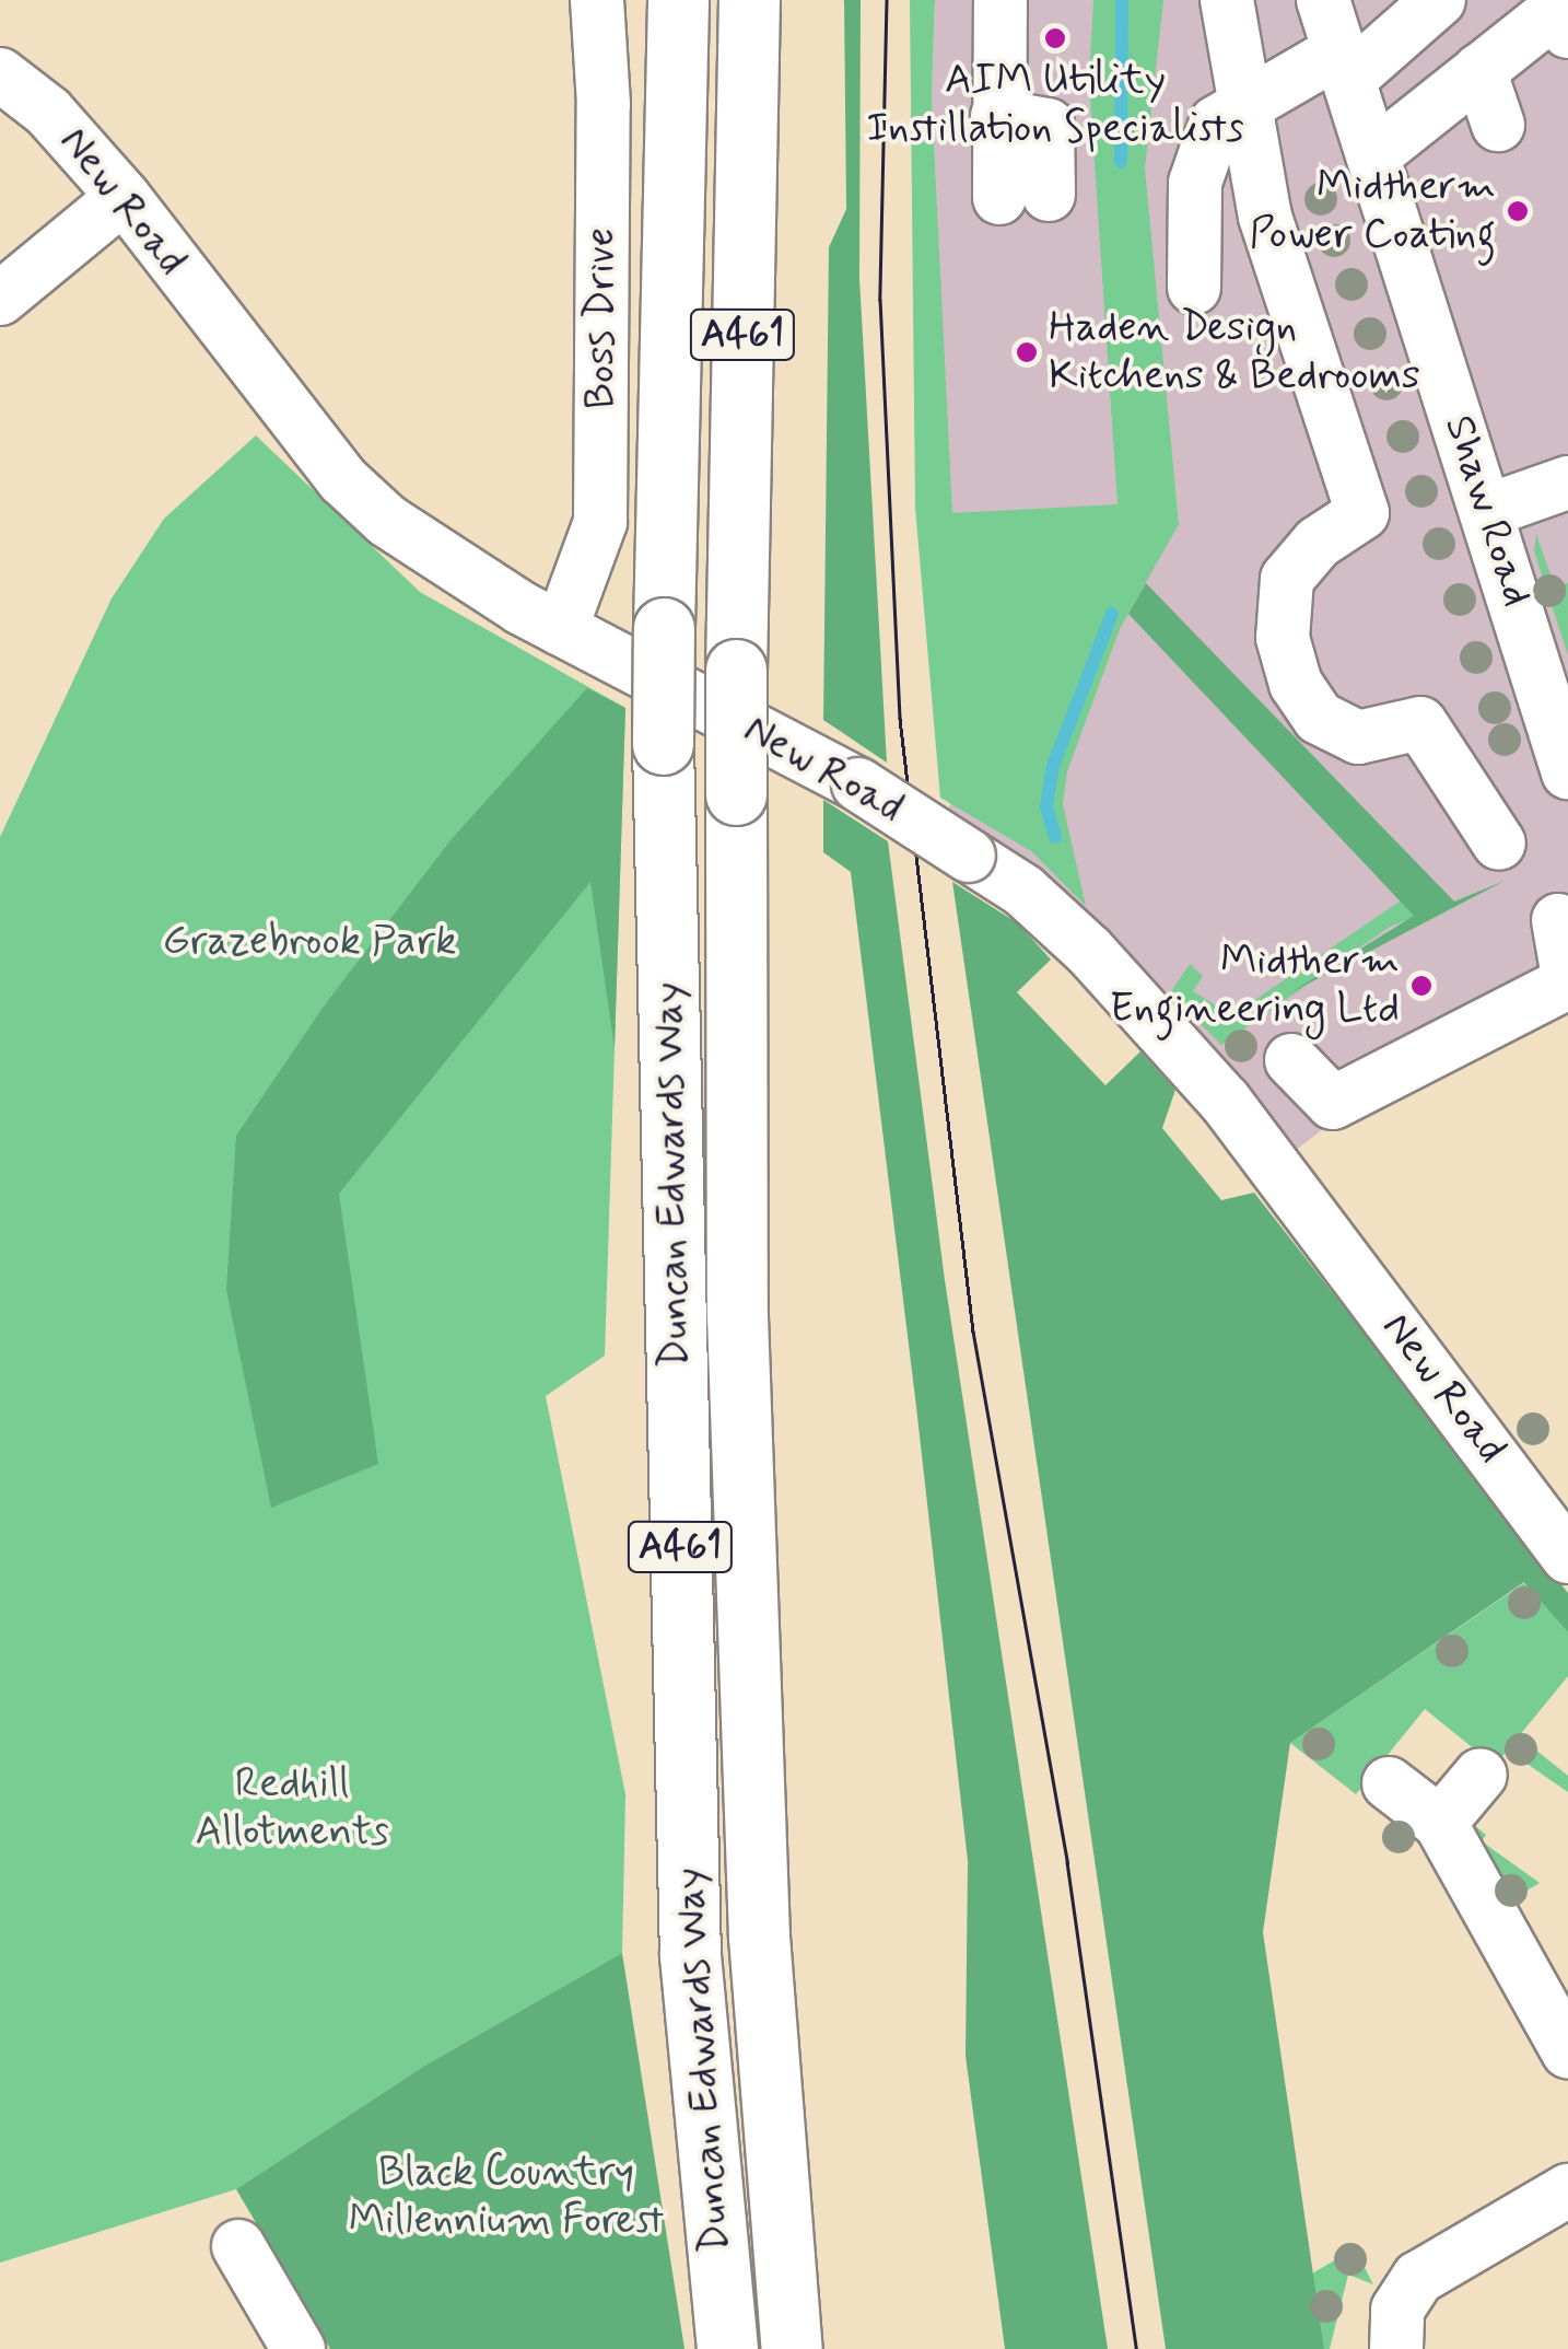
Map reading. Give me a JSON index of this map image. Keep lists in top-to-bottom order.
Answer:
{
  "streets": {
    "highway": ["A461", "Duncan Edwards Way"],
    "street": ["New Road", "Boss Drive", "Shaw Road"]
  },
  "crossings": [
    ["New Road", "Boss Drive"]
  ],
  "parks": ["Grazebrook Park", "Redhill Allotments", "Black Country Millennium Forest"],
  "places": [
    "AIM Utility Instillation Specialists",
    "Midtherm Power Coating",
    "Haden Design Kitchens & Bedrooms",
    "Midtherm Engineering Ltd"
  ]
}
